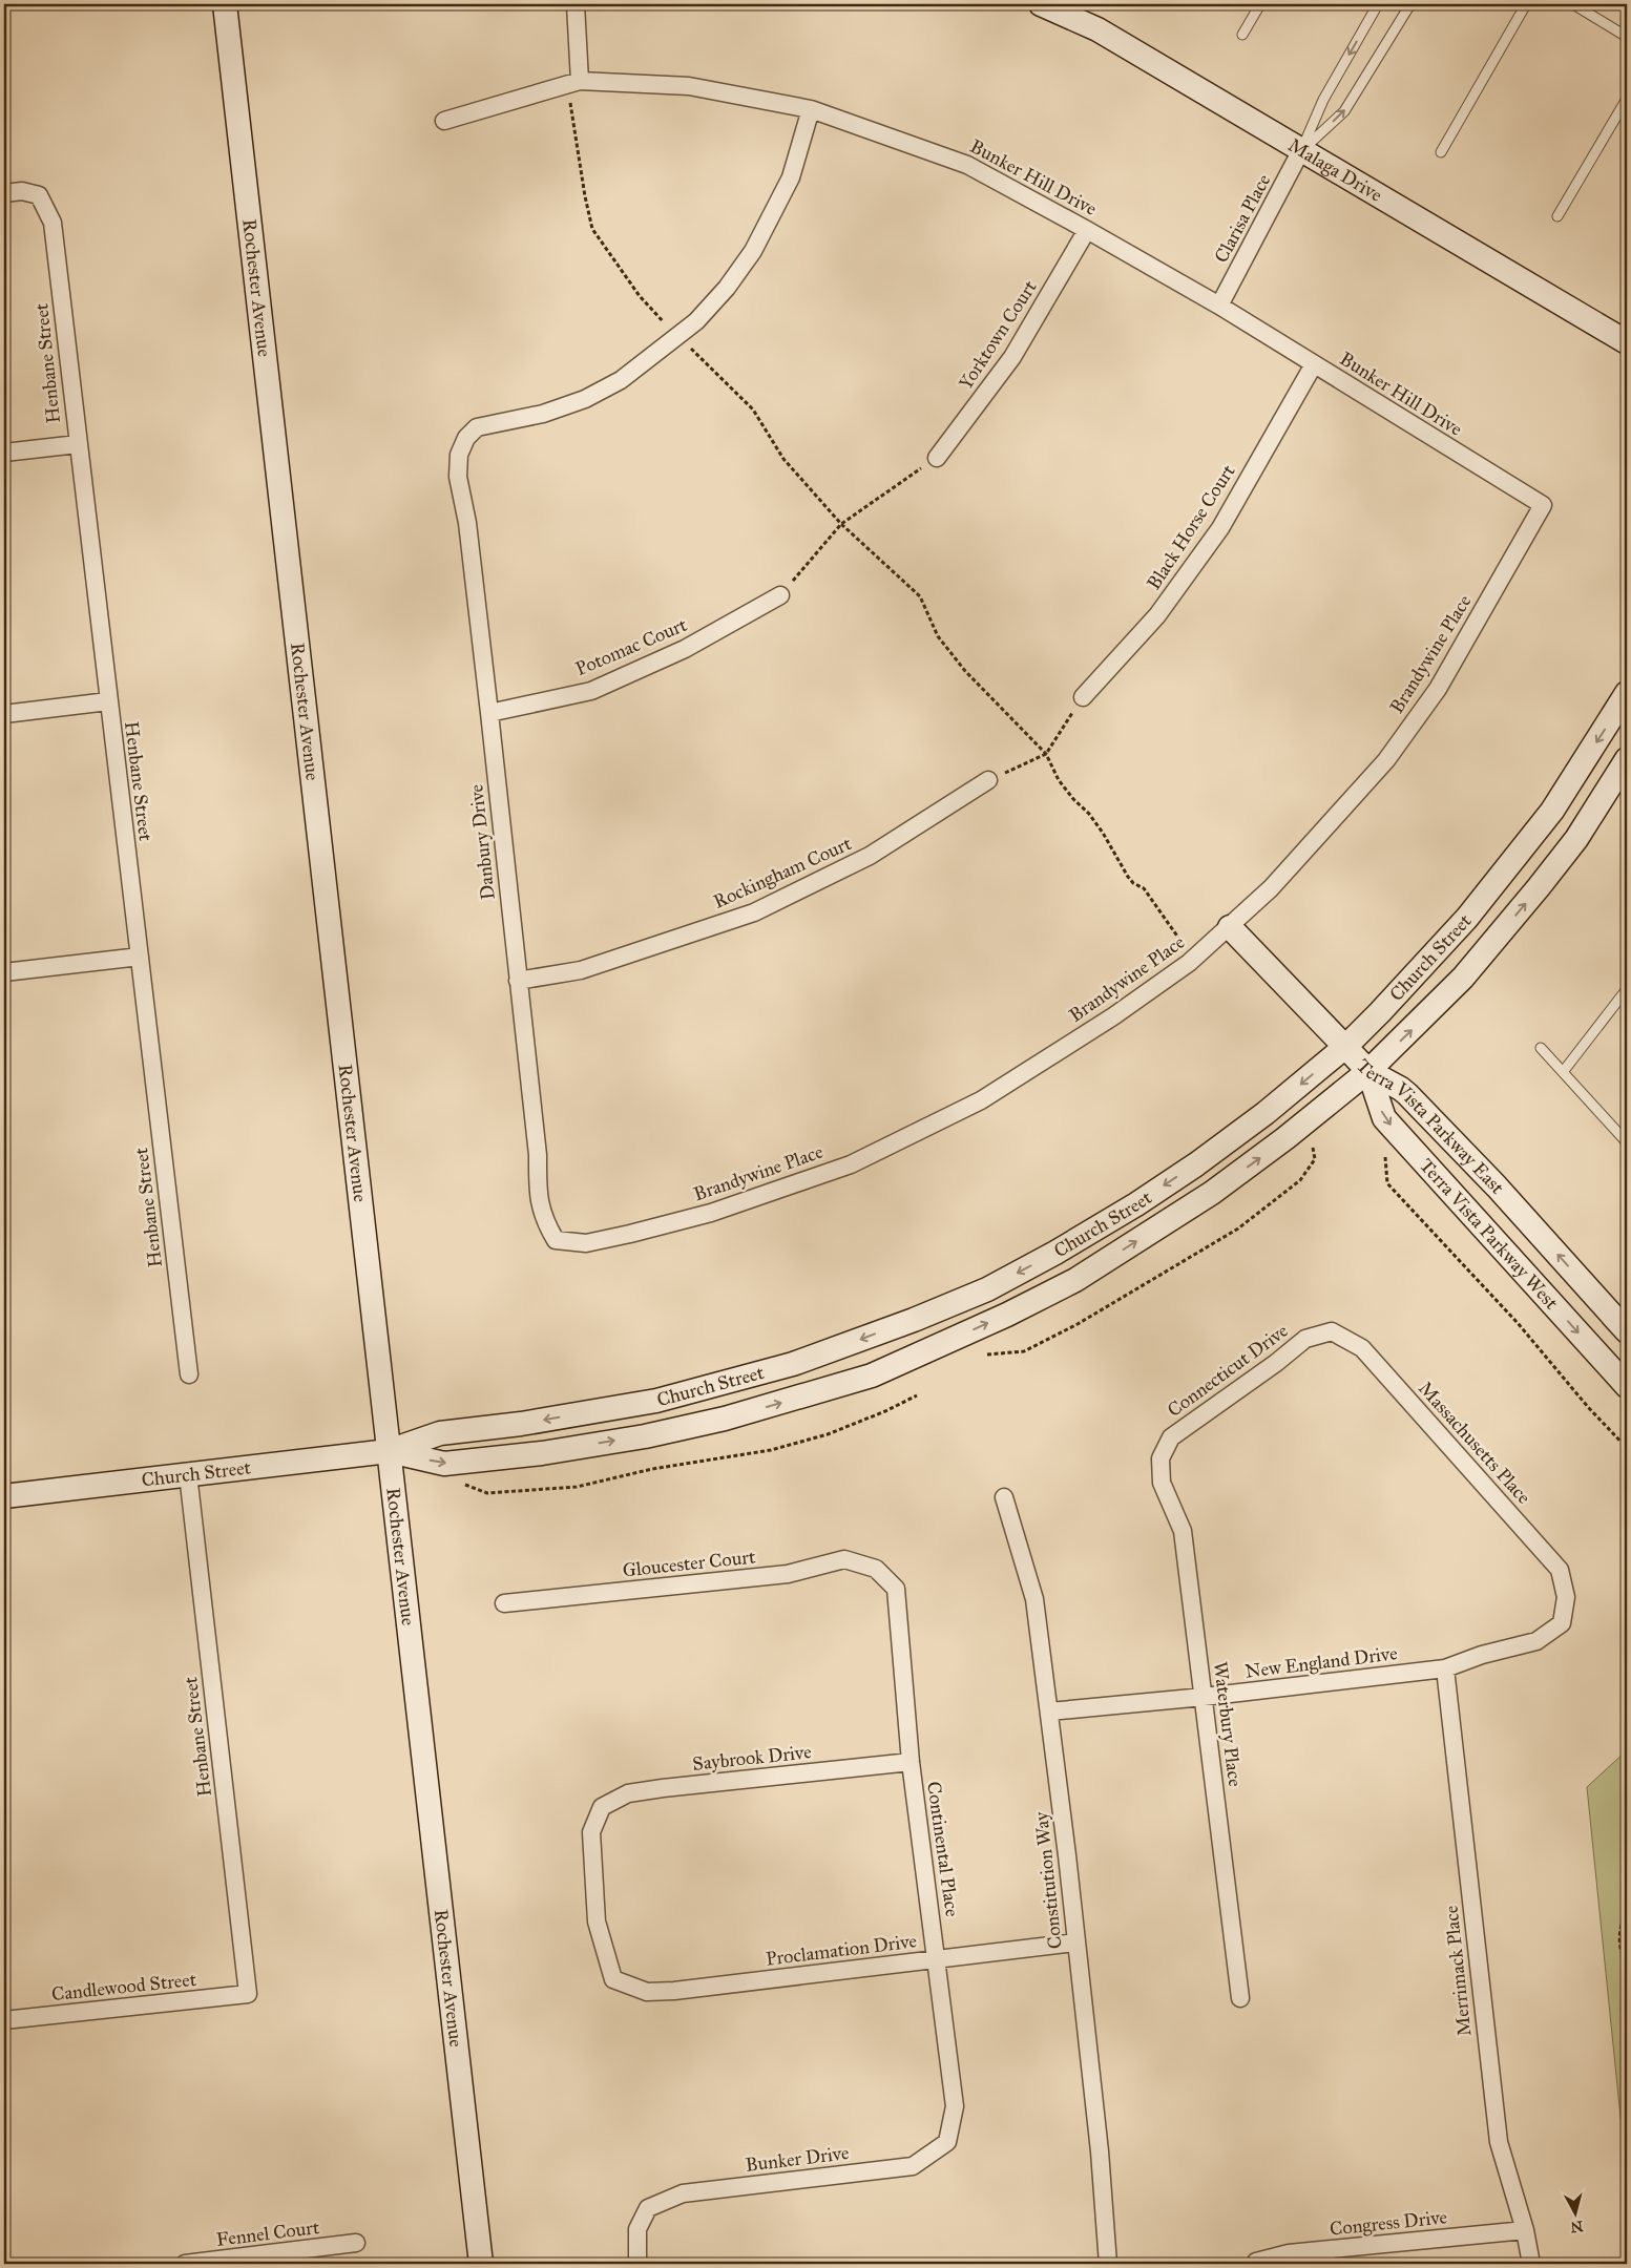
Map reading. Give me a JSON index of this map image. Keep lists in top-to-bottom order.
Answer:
{
  "streets": {
    "main road": [
      "Malaga Drive",
      "Rochester Avenue",
      "Church Street",
      "Terra Vista Parkway East",
      "Terra Vista Parkway West"
    ],
    "street": [
      "Bunker Hill Drive",
      "Clarisa Place",
      "Yorktown Court",
      "Henbane Street",
      "Black Horse Court",
      "Potomac Court",
      "Brandywine Place",
      "Danbury Drive",
      "Rockingham Court",
      "Connecticut Drive",
      "Massachusetts Place",
      "Gloucester Court",
      "New England Drive",
      "Waterbury Place",
      "Saybrook Drive",
      "Continental Place",
      "Constitution Way",
      "Proclamation Drive",
      "Merrimack Place",
      "Candlewood Street",
      "Bunker Drive",
      "Congress Drive",
      "Fennel Court"
    ]
  },
  "crossings": [
    ["Malaga Drive", "Clarisa Place"],
    ["Bunker Hill Drive", "Clarisa Place"],
    ["Bunker Hill Drive", "Yorktown Court"],
    ["Bunker Hill Drive", "Black Horse Court"],
    ["Bunker Hill Drive", "Brandywine Place"],
    ["Rochester Avenue", "Church Street"],
    ["Henbane Street", "Church Street"],
    ["Henbane Street", "Candlewood Street"],
    ["Potomac Court", "Danbury Drive"],
    ["Brandywine Place", "Danbury Drive"],
    ["Brandywine Place", "Terra Vista Parkway East"],
    ["Danbury Drive", "Rockingham Court"],
    ["Church Street", "Terra Vista Parkway East"],
    ["Church Street", "Terra Vista Parkway West"],
    ["Terra Vista Parkway East", "Terra Vista Parkway West"],
    ["Connecticut Drive", "Massachusetts Place"],
    ["Connecticut Drive", "Waterbury Place"],
    ["Massachusetts Place", "New England Drive"],
    ["Gloucester Court", "Continental Place"],
    ["New England Drive", "Waterbury Place"],
    ["New England Drive", "Constitution Way"],
    ["New England Drive", "Merrimack Place"],
    ["Saybrook Drive", "Continental Place"],
    ["Saybrook Drive", "Proclamation Drive"],
    ["Continental Place", "Proclamation Drive"],
    ["Continental Place", "Bunker Drive"],
    ["Constitution Way", "Proclamation Drive"],
    ["Merrimack Place", "Congress Drive"]
  ],
  "one_way": ["Terra Vista Parkway East", "Terra Vista Parkway West"],
  "north": "bottom"
}
